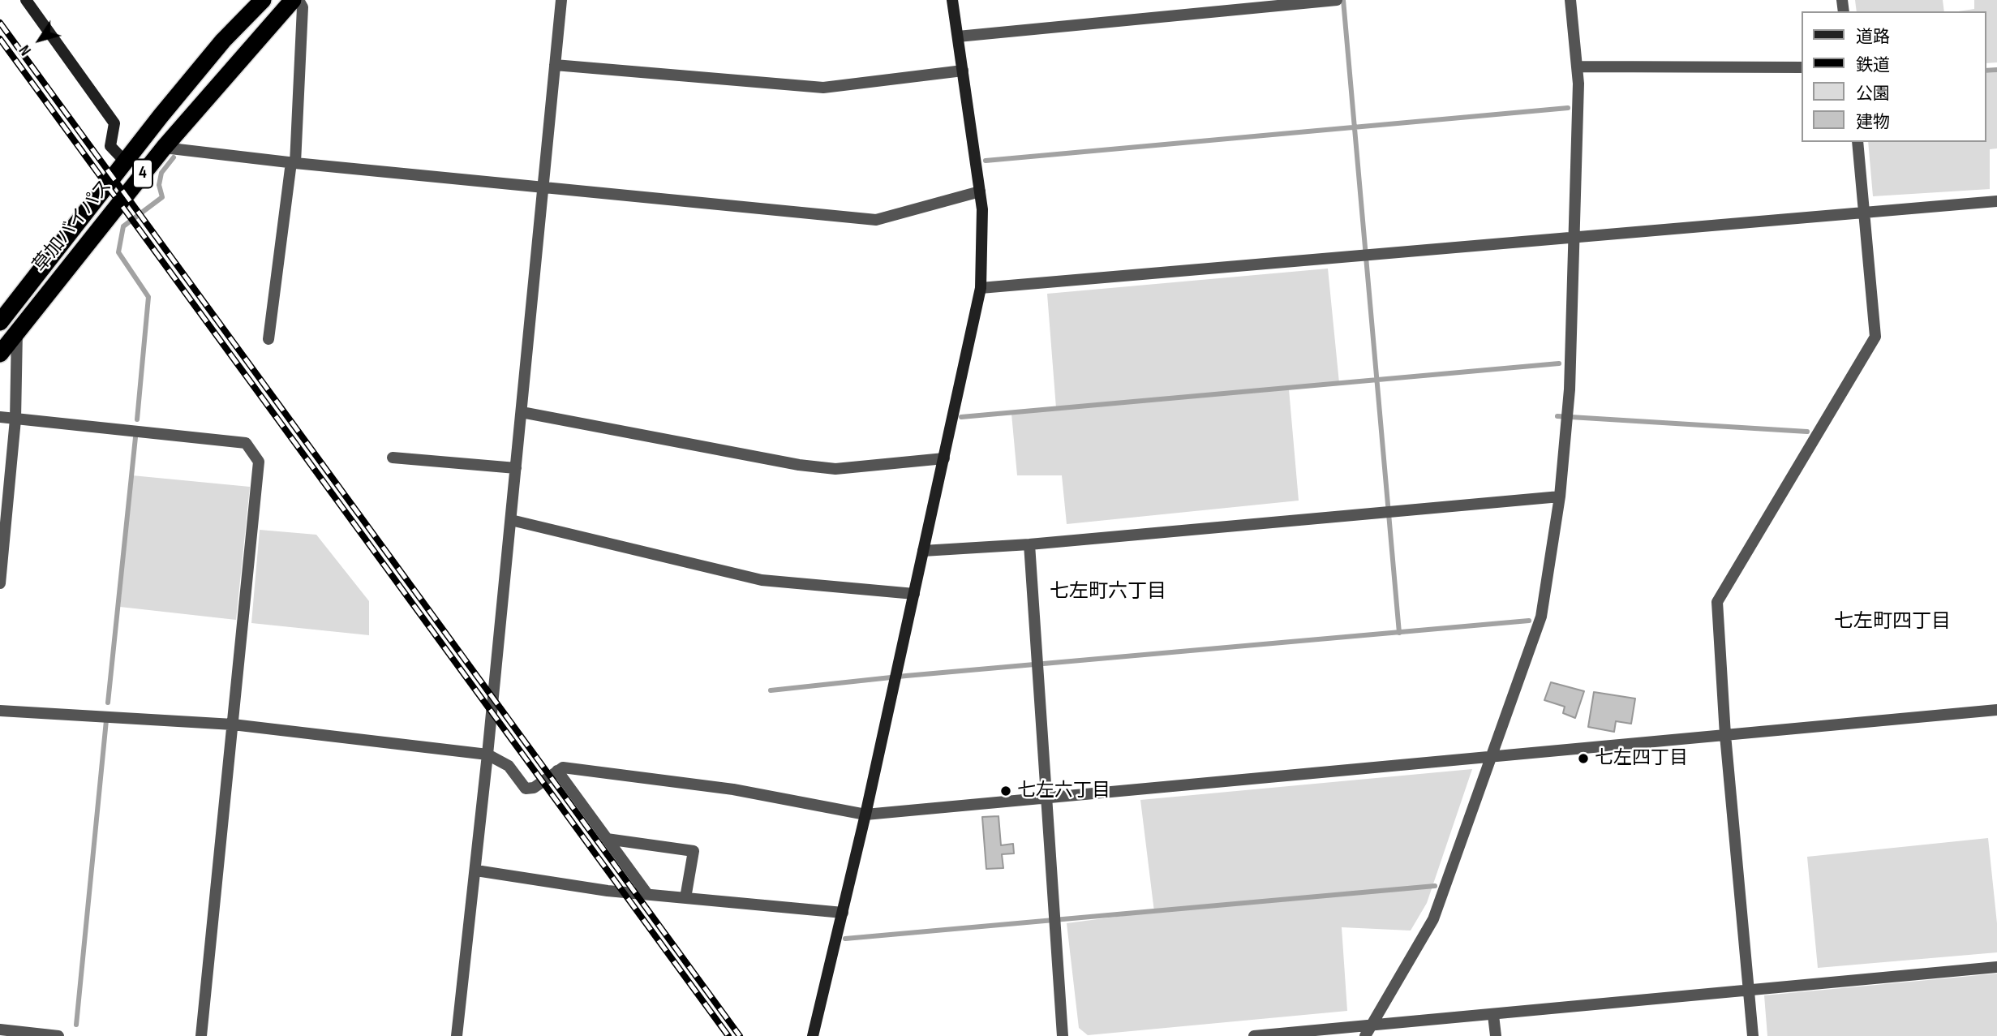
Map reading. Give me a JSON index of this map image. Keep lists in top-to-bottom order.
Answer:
{
  "streets": {
    "highway": ["4", "草加バイパス"]
  },
  "districts": ["七左町六丁目", "七左町四丁目"],
  "places": ["七左四丁目", "七左六丁目"],
  "legend": [
    "道路",
    "鉄道",
    "公園",
    "建物"
  ],
  "north": "bottom left"
}
